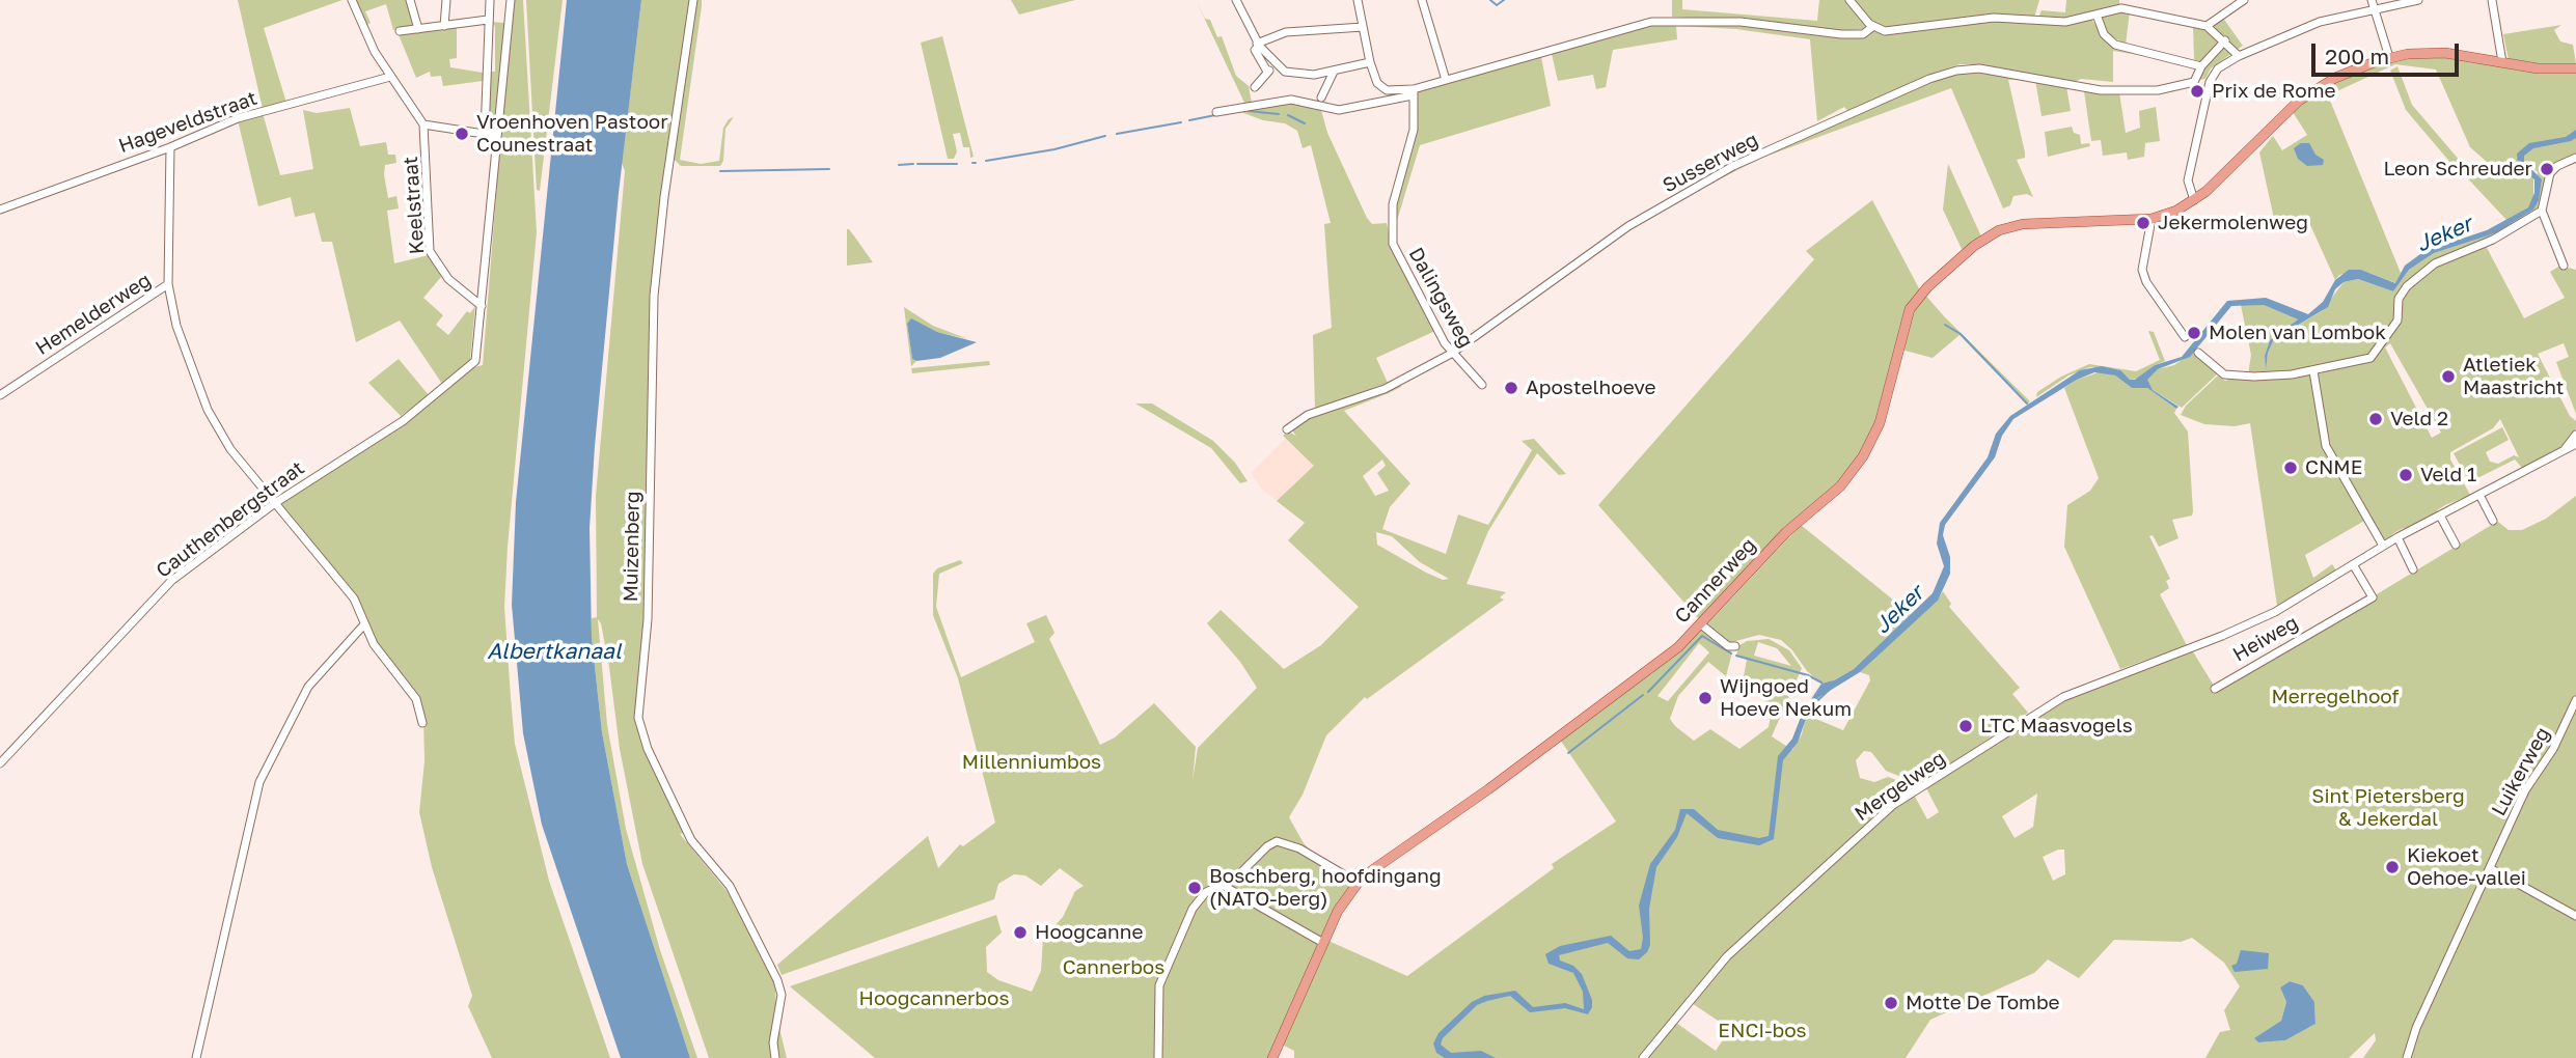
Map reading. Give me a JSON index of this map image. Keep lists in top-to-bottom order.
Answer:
{
  "streets": {
    "main road": ["Cannerweg"],
    "street": [
      "Hageveldstraat",
      "Susserweg",
      "Keelstraat",
      "Dalingsweg",
      "Hemelderweg",
      "Cauthenbergstraat",
      "Muizenberg",
      "Heiweg",
      "Luikerweg",
      "Mergelweg"
    ]
  },
  "crossings": [
    ["Hageveldstraat", "Hemelderweg"],
    ["Susserweg", "Dalingsweg"],
    ["Keelstraat", "Cauthenbergstraat"],
    ["Hemelderweg", "Cauthenbergstraat"],
    ["Heiweg", "Mergelweg"]
  ],
  "water": ["Jeker", "Albertkanaal"],
  "parks": [
    "Merregelhoof",
    "Millenniumbos",
    "Sint Pietersberg & Jekerdal",
    "Cannerbos",
    "Hoogcannerbos",
    "ENCI-bos"
  ],
  "places": [
    "Prix de Rome",
    "Vroenhoven Pastoor Counestraat",
    "Leon Schreuder",
    "Jekermolenweg",
    "Molen van Lombok",
    "Atletiek Maastricht",
    "Apostelhoeve",
    "Veld 2",
    "CNME",
    "Veld 1",
    "Wijngoed Hoeve Nekum",
    "LTC Maasvogels",
    "Kiekoet Oehoe-vallei",
    "Boschberg, hoofdingang (NATO-berg)",
    "Hoogcanne",
    "Motte De Tombe"
  ],
  "scale_bar": "200 m"
}
